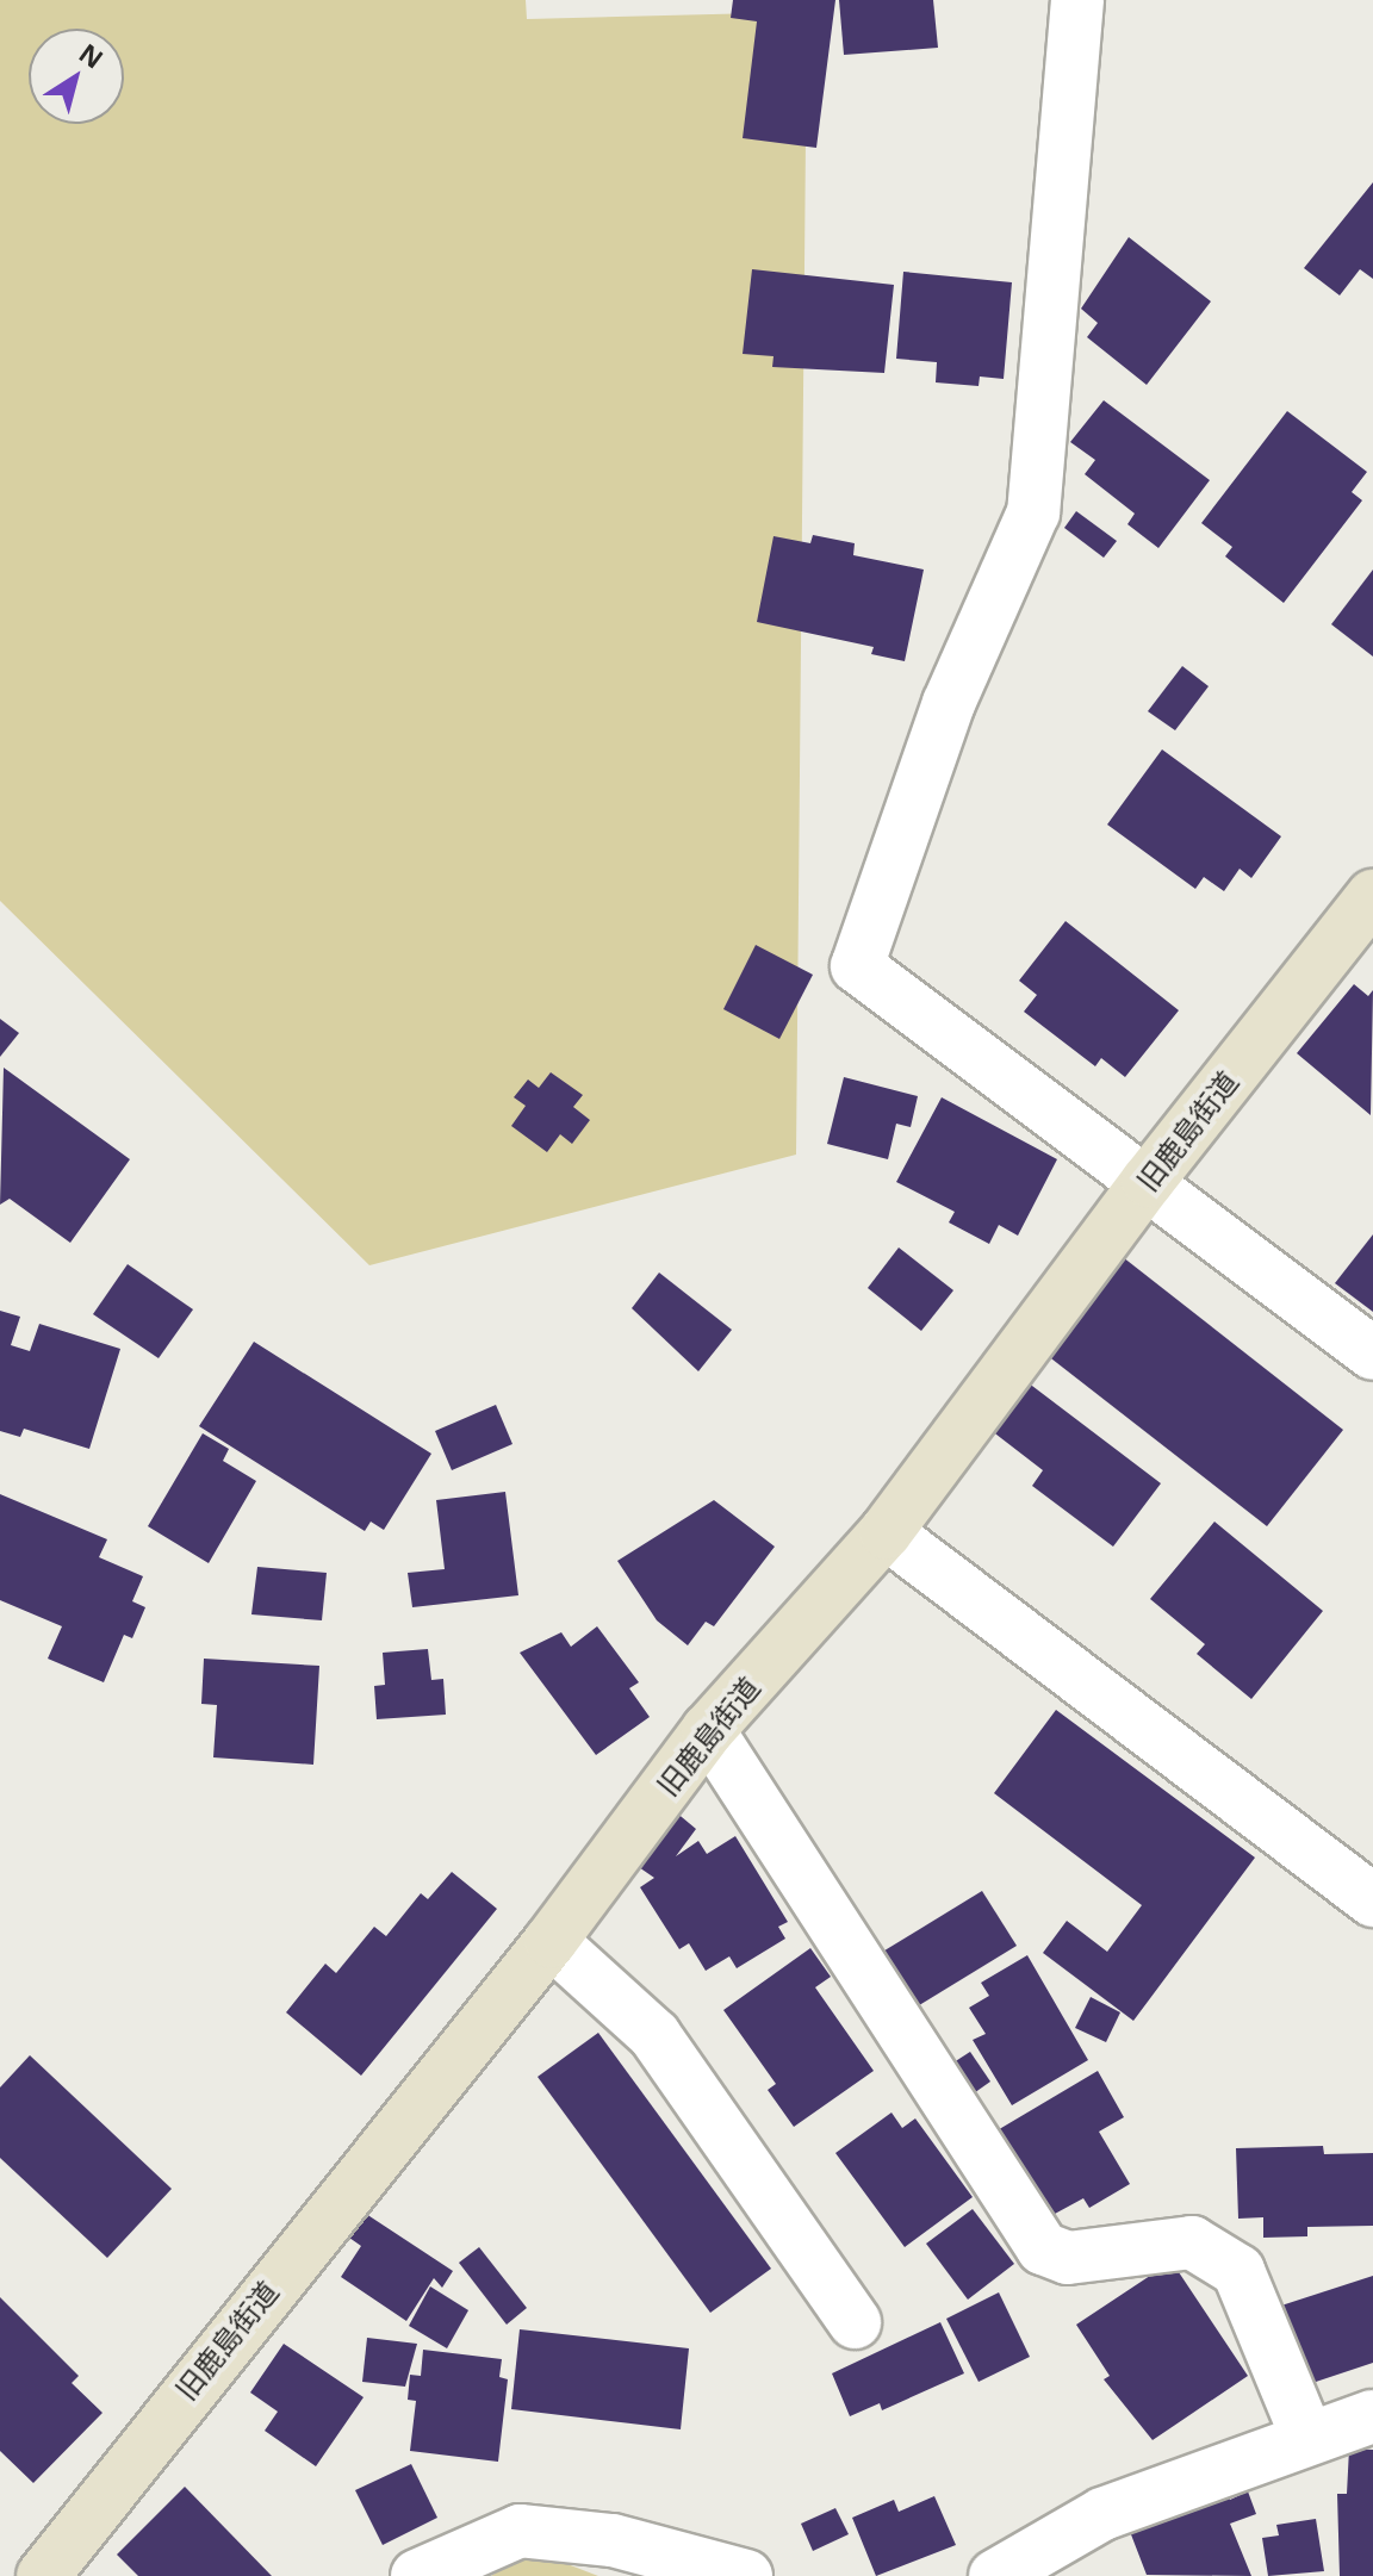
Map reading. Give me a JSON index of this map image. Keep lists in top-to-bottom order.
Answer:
{
  "streets": {
    "street": ["旧鹿島街道"]
  },
  "north": "top right"
}
